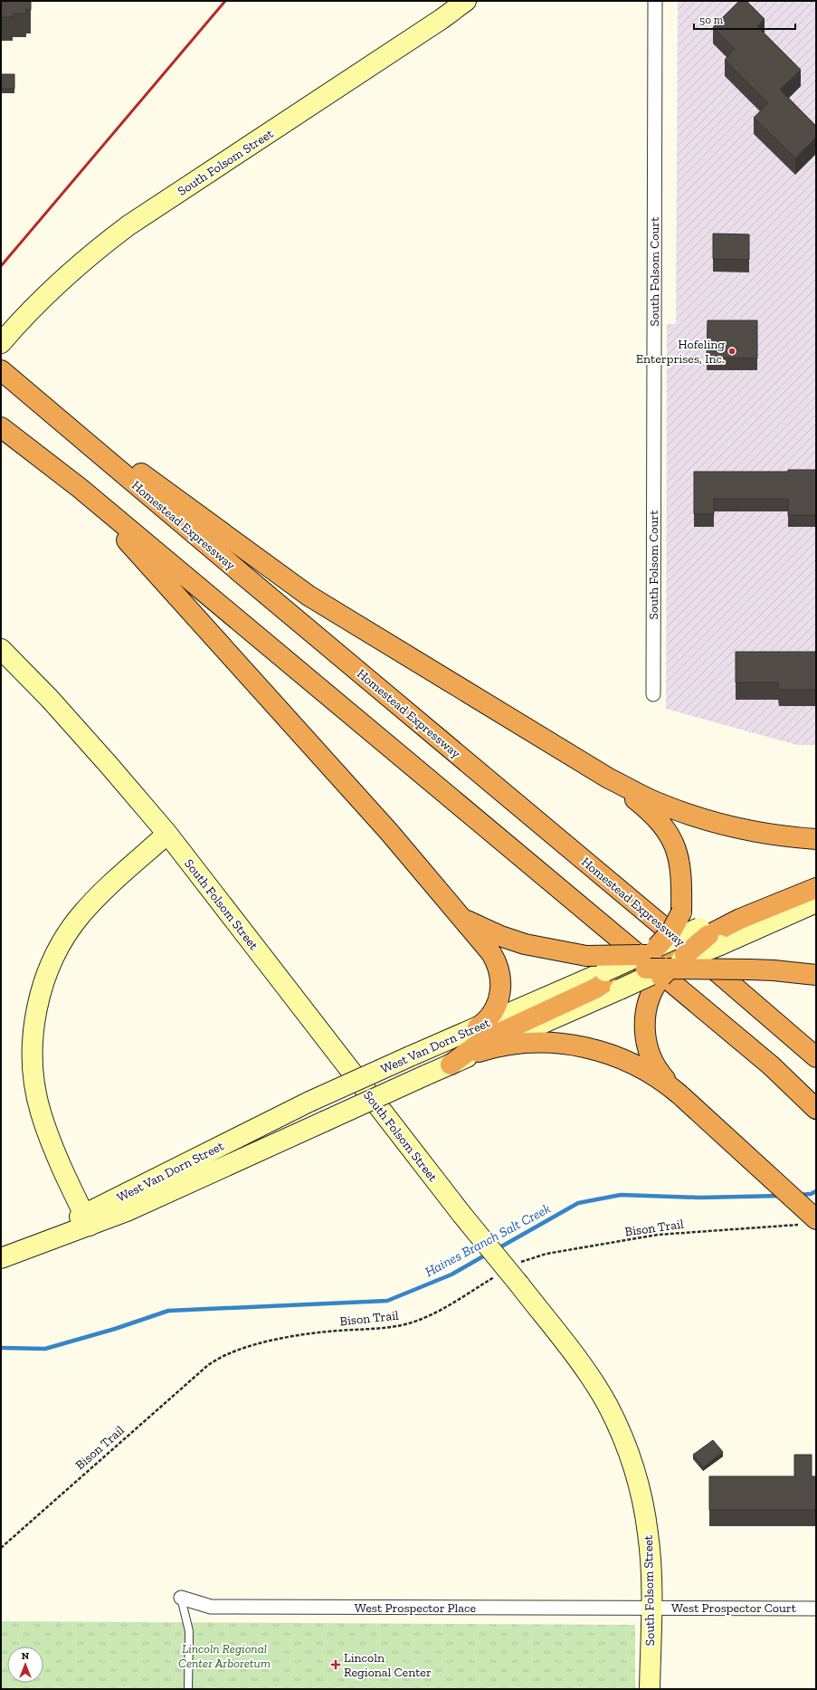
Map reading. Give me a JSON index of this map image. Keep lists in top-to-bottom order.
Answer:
{
  "streets": {
    "highway": ["Homestead Expressway"],
    "main road": ["South Folsom Street", "West Van Dorn Street"],
    "street": ["South Folsom Court", "West Prospector Place", "West Prospector Court"],
    "path": ["Bison Trail"]
  },
  "crossings": [
    ["South Folsom Street", "West Prospector Place"],
    ["South Folsom Street", "West Prospector Court"],
    ["West Prospector Place", "West Prospector Court"]
  ],
  "water": ["Haines Branch Salt Creek"],
  "parks": ["Lincoln Regional Center Arboretum"],
  "places": {
    "other": ["Hofeling Enterprises, Inc."],
    "health": ["Lincoln Regional Center"]
  },
  "scale_bar": "50 m",
  "north": "top"
}
